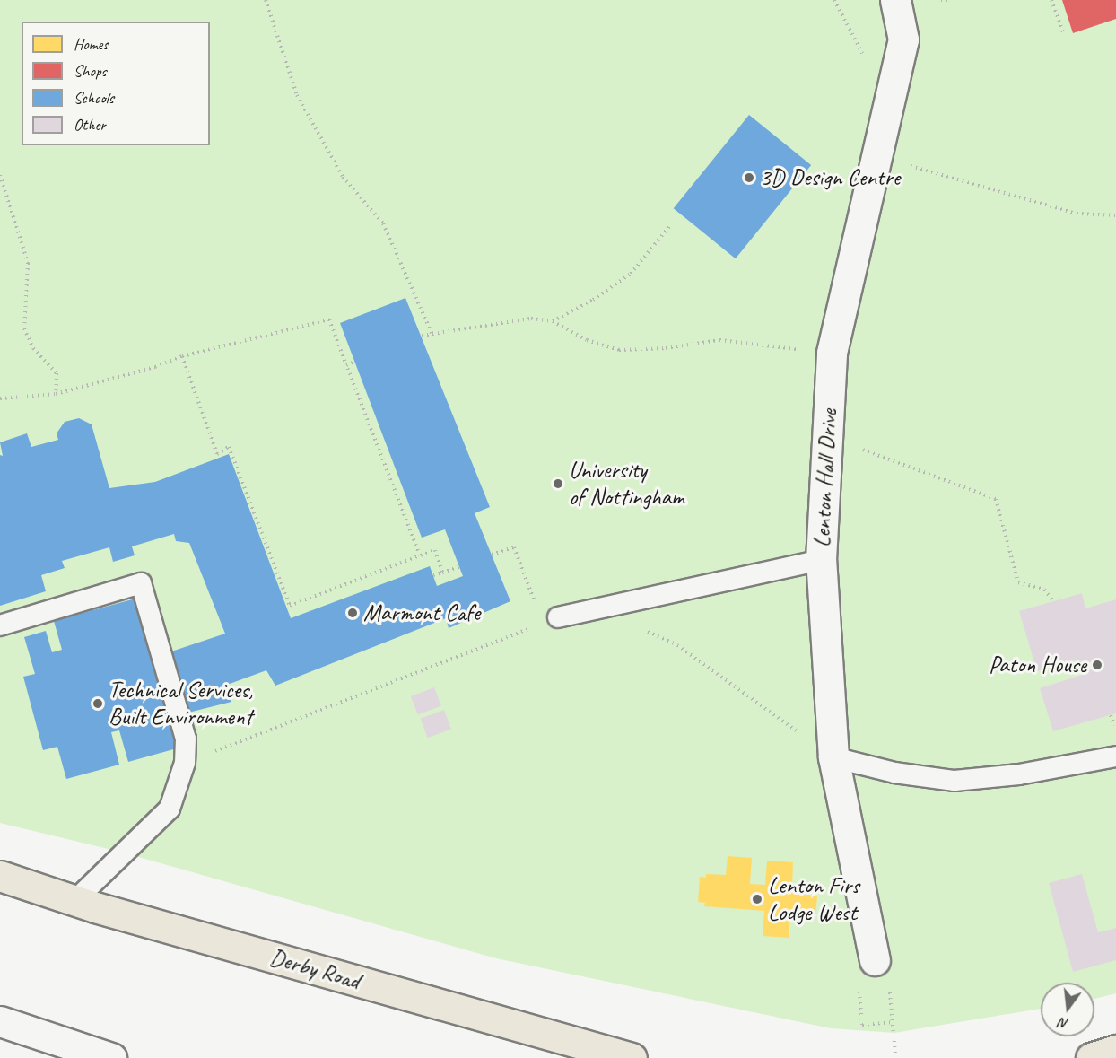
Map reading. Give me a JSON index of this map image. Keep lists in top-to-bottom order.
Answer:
{
  "streets": {
    "highway": ["Derby Road"],
    "street": ["Lenton Hall Drive"]
  },
  "places": [
    "3D Design Centre",
    "University of Nottingham",
    "Marmont Cafe",
    "Paton House",
    "Technical Services, Built Environment",
    "Lenton Firs Lodge West"
  ],
  "legend": [
    "Homes",
    "Shops",
    "Schools",
    "Other"
  ],
  "north": "bottom"
}
